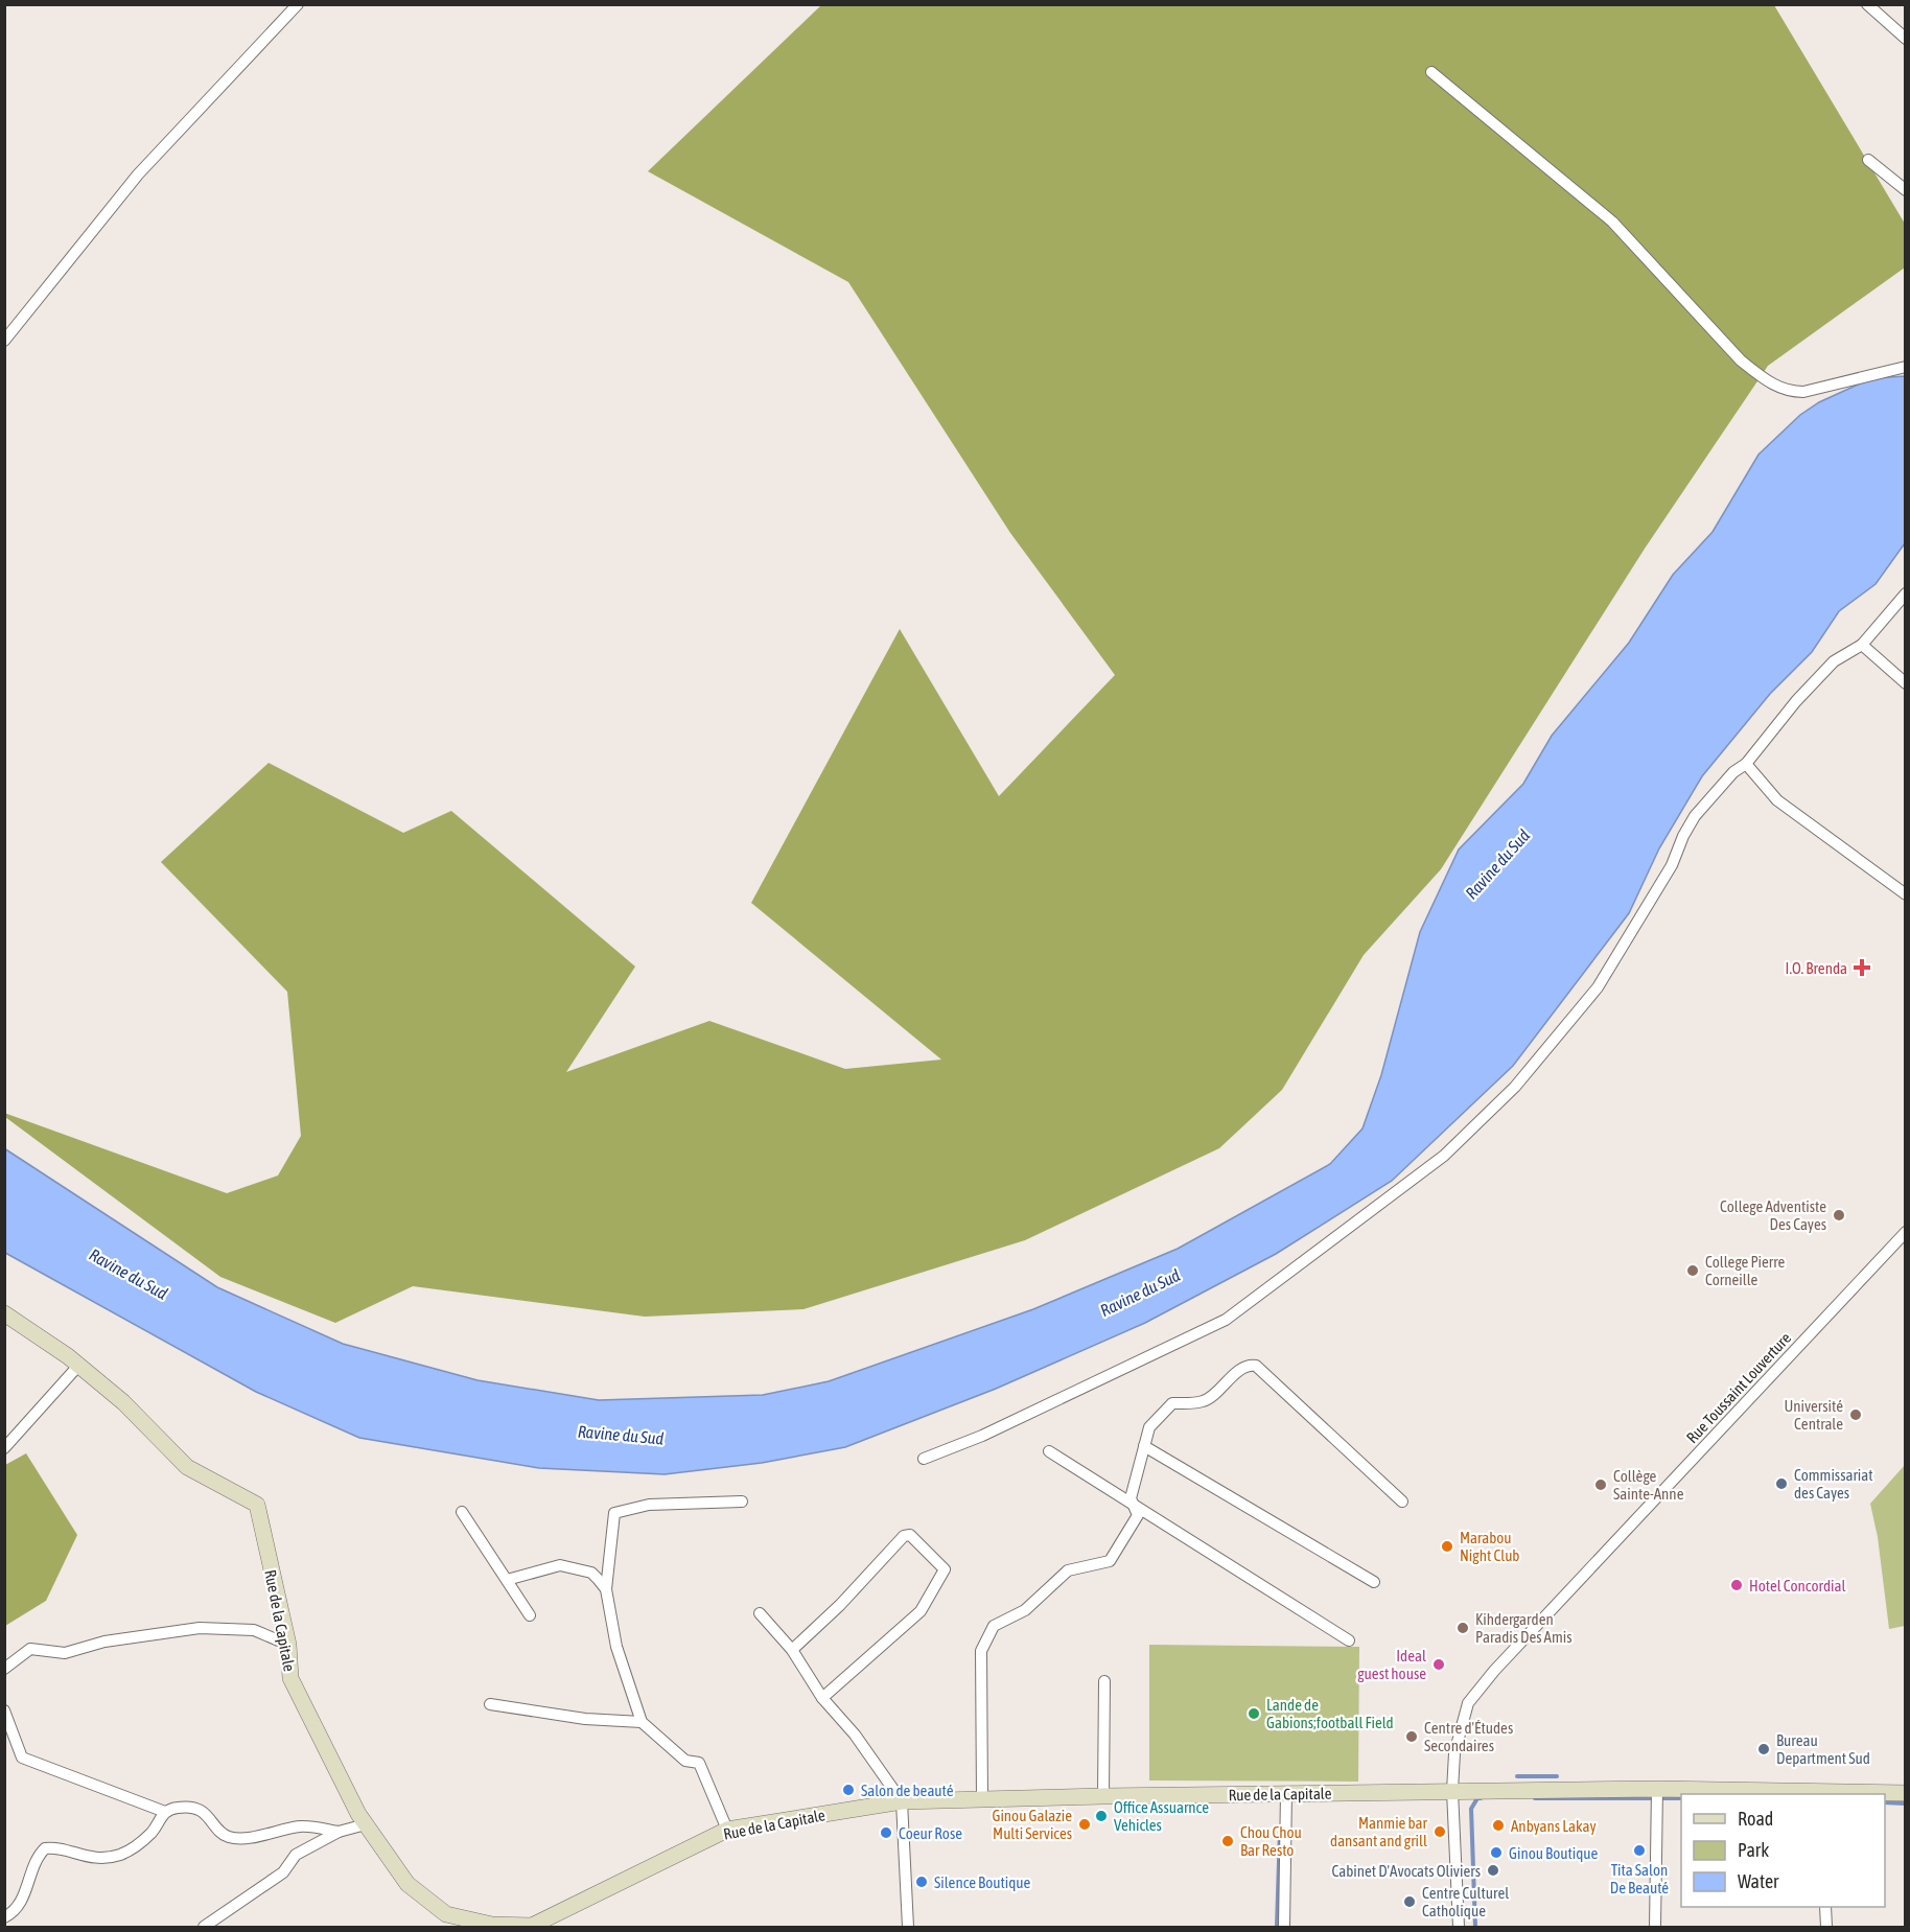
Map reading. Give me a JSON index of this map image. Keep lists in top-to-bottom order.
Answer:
{
  "streets": {
    "street": ["Rue Toussaint Louverture", "Rue de la Capitale"]
  },
  "crossings": [
    ["Rue Toussaint Louverture", "Rue de la Capitale"]
  ],
  "water": ["Ravine du Sud"],
  "places": {
    "health": ["I.O. Brenda"],
    "other": [
      "College Adventiste Des Cayes",
      "College Pierre Corneille",
      "Université Centrale",
      "Commissariat des Cayes",
      "Collège Sainte-Anne",
      "Marabou Night Club",
      "Hotel Concordial",
      "Kihdergarden Paradis Des Amis",
      "Ideal guest house",
      "Lande de Gabions;football Field",
      "Centre d'Études Secondaires",
      "Bureau Department Sud",
      "Salon de beauté",
      "Office Assuarnce Vehicles",
      "Ginou Galazie Multi Services",
      "Anbyans Lakay",
      "Manmie bar dansant and grill",
      "Coeur Rose",
      "Chou Chou Bar Resto",
      "Tita Salon De Beauté",
      "Ginou Boutique",
      "Cabinet D'Avocats Oliviers",
      "Silence Boutique",
      "Centre Culturel Catholique"
    ]
  },
  "legend": ["Road", "Park", "Water"]
}
